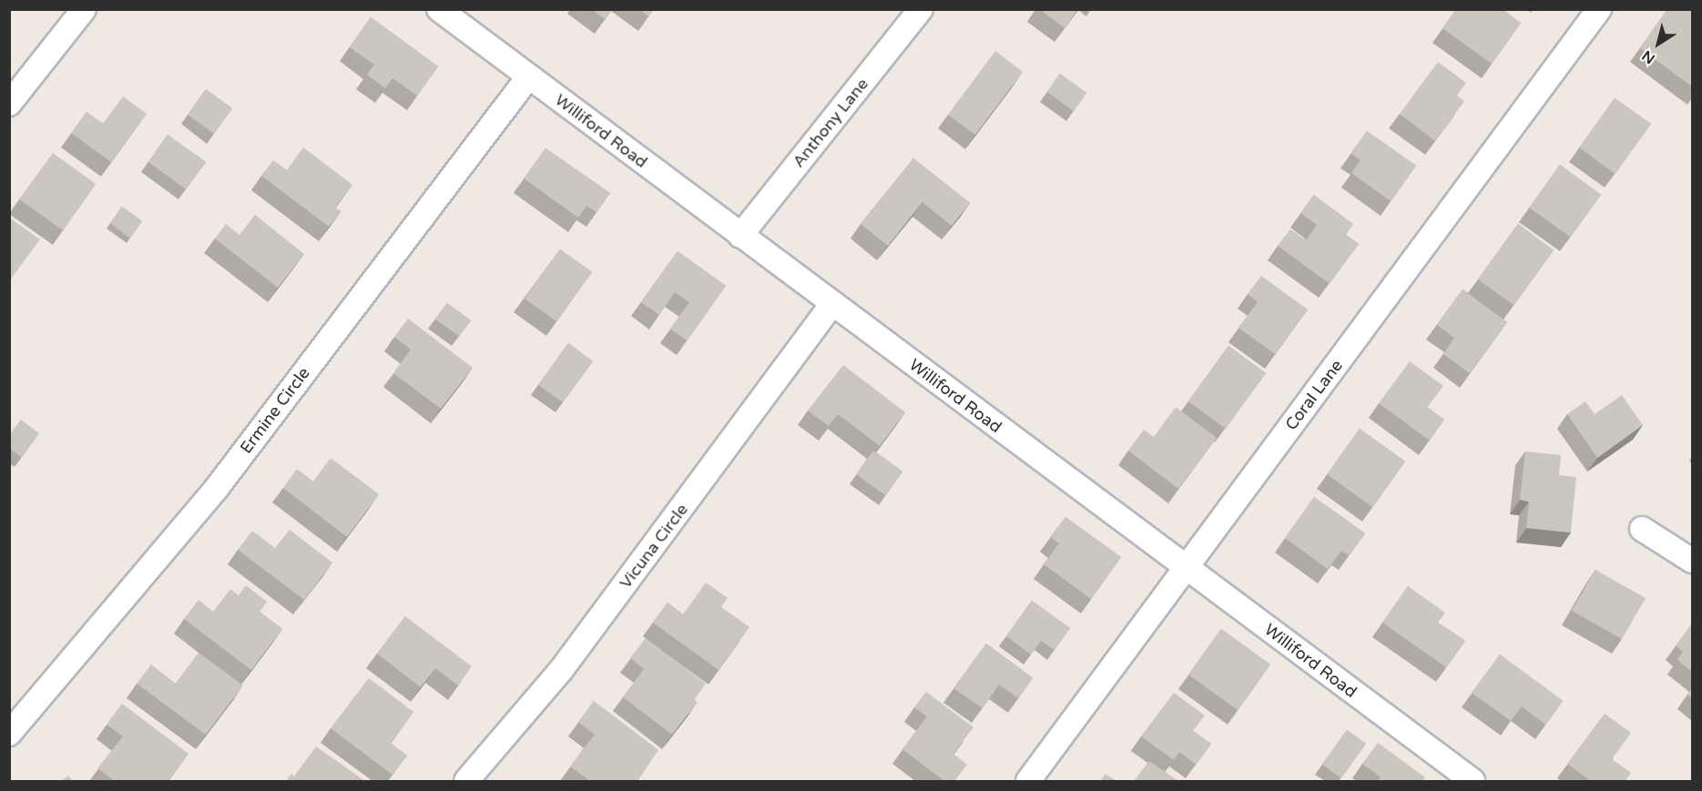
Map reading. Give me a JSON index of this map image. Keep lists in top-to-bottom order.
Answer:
{
  "streets": {
    "street": [
      "Anthony Lane",
      "Williford Road",
      "Coral Lane",
      "Ermine Circle",
      "Vicuna Circle"
    ]
  },
  "crossings": [
    ["Anthony Lane", "Williford Road"],
    ["Williford Road", "Coral Lane"],
    ["Williford Road", "Ermine Circle"],
    ["Williford Road", "Vicuna Circle"]
  ],
  "north": "bottom left"
}
